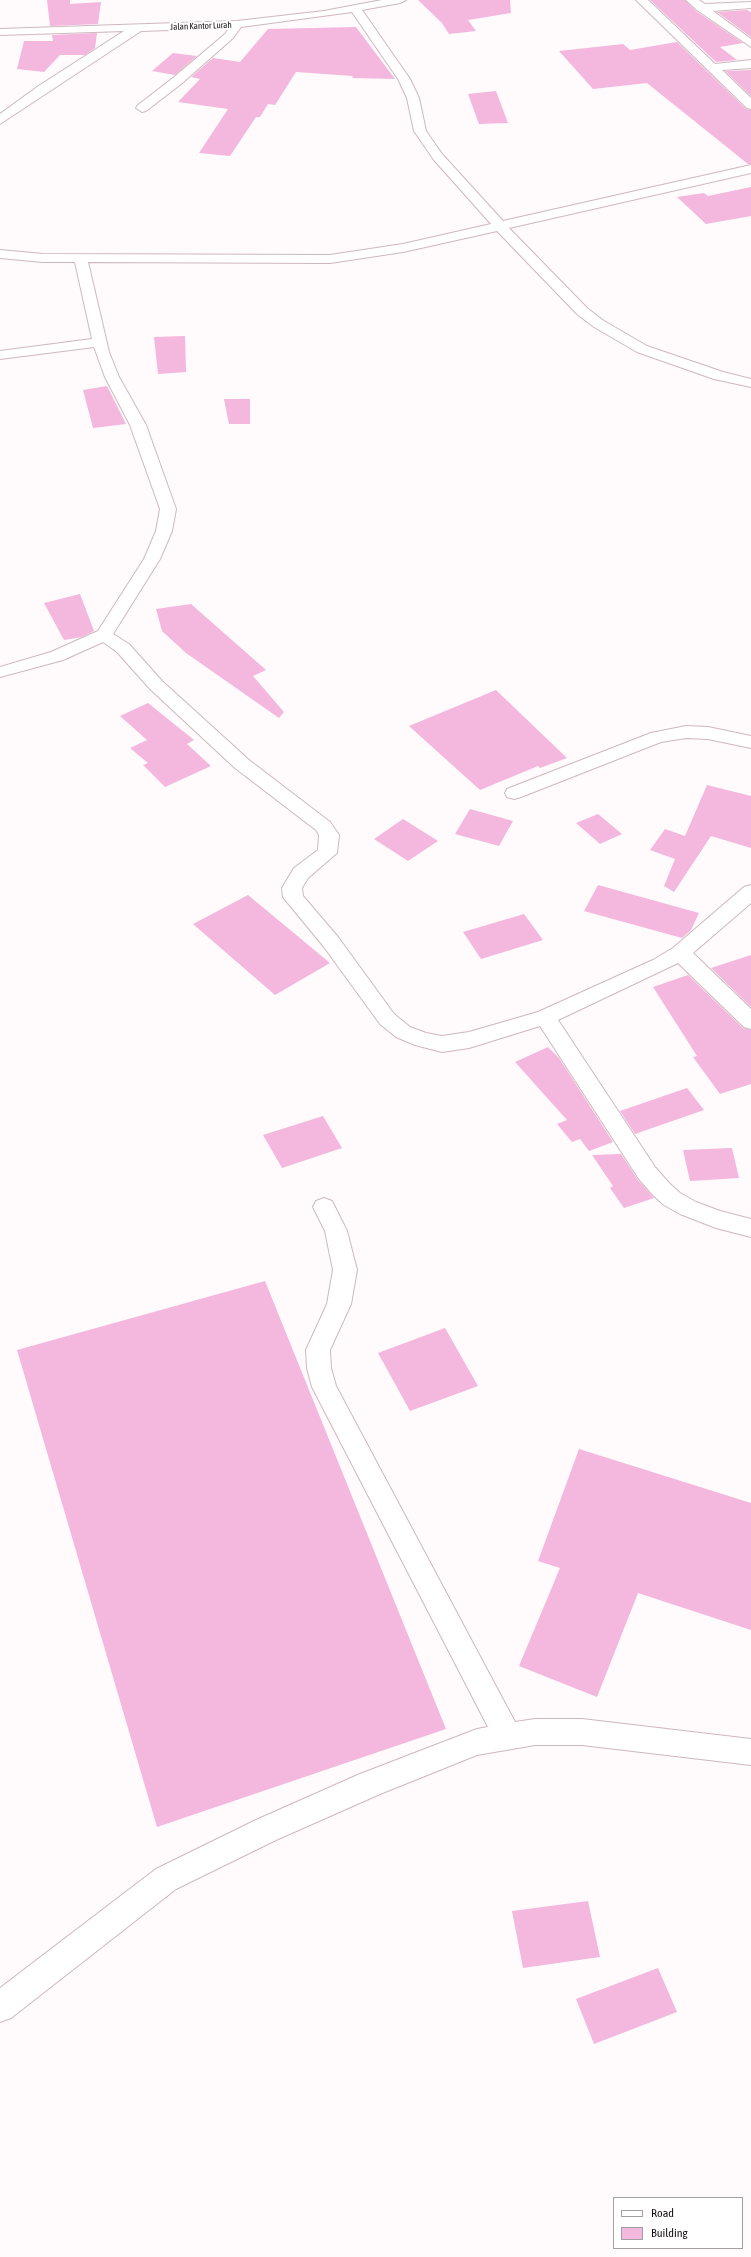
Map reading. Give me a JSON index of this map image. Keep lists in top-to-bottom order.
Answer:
{
  "streets": {
    "street": ["Jalan Kantor Lurah"]
  },
  "legend": ["Road", "Building"]
}
